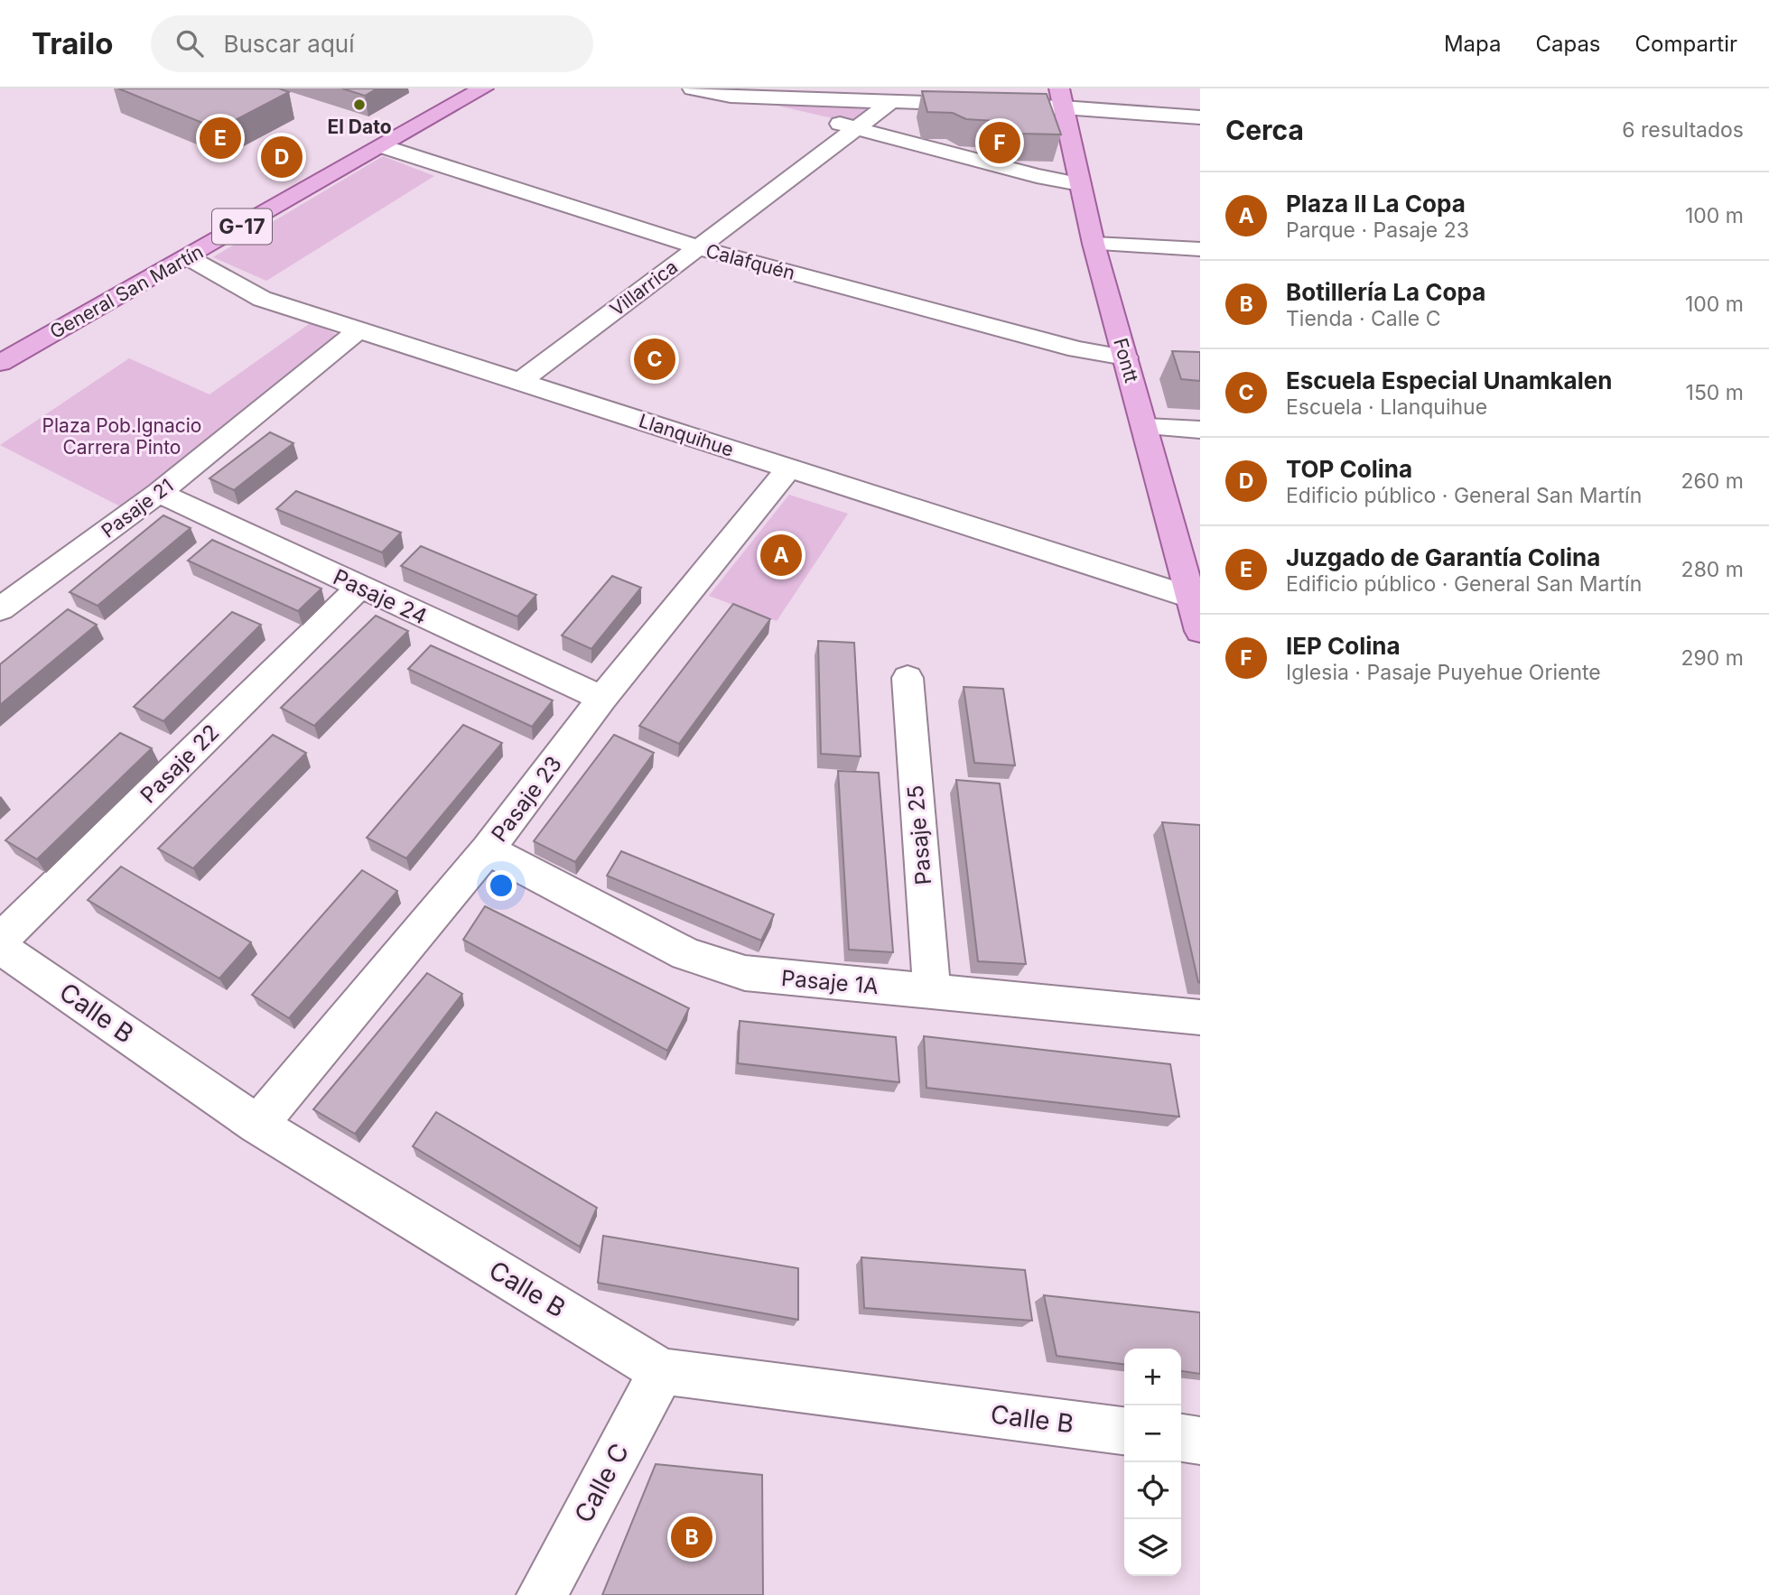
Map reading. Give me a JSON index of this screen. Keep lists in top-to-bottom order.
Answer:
{
  "streets": {
    "main road": ["G-17", "General San Martín", "Fontt"],
    "street": [
      "Calafquén",
      "Villarrica",
      "Llanquihue",
      "Pasaje 21",
      "Pasaje 24",
      "Pasaje 22",
      "Pasaje 23",
      "Pasaje 25",
      "Pasaje 1A",
      "Calle B",
      "Calle C"
    ]
  },
  "crossings": [
    ["Calafquén", "Villarrica"],
    ["Calafquén", "General San Martín"],
    ["Calafquén", "Fontt"],
    ["Villarrica", "Llanquihue"],
    ["General San Martín", "Llanquihue"],
    ["Fontt", "Llanquihue"],
    ["Llanquihue", "Pasaje 21"],
    ["Llanquihue", "Pasaje 23"],
    ["Pasaje 21", "Pasaje 24"],
    ["Pasaje 24", "Pasaje 22"],
    ["Pasaje 24", "Pasaje 23"],
    ["Pasaje 23", "Pasaje 1A"],
    ["Pasaje 23", "Calle B"],
    ["Pasaje 25", "Pasaje 1A"],
    ["Calle B", "Calle C"]
  ],
  "parks": ["Plaza Pob.Ignacio Carrera Pinto"],
  "places": ["El Dato"],
  "page": {
    "header": "Trailo",
    "search": "Buscar aquí",
    "nav": ["Mapa", "Capas", "Compartir"],
    "heading": ["Cerca", "6 resultados"],
    "pins": [
      "E",
      "F",
      "D",
      "C",
      "A",
      "B"
    ],
    "list": [
      {
        "mark": "A",
        "name": "Plaza II La Copa",
        "note": "Parque · Pasaje 23",
        "value": "100 m"
      },
      {
        "mark": "B",
        "name": "Botillería La Copa",
        "note": "Tienda · Calle C",
        "value": "100 m"
      },
      {
        "mark": "C",
        "name": "Escuela Especial Unamkalen",
        "note": "Escuela · Llanquihue",
        "value": "150 m"
      },
      {
        "mark": "D",
        "name": "TOP Colina",
        "note": "Edificio público · General San Martín",
        "value": "260 m"
      },
      {
        "mark": "E",
        "name": "Juzgado de Garantía Colina",
        "note": "Edificio público · General San Martín",
        "value": "280 m"
      },
      {
        "mark": "F",
        "name": "IEP Colina",
        "note": "Iglesia · Pasaje Puyehue Oriente",
        "value": "290 m"
      }
    ],
    "map_buttons": ["+", "−"]
  }
}
